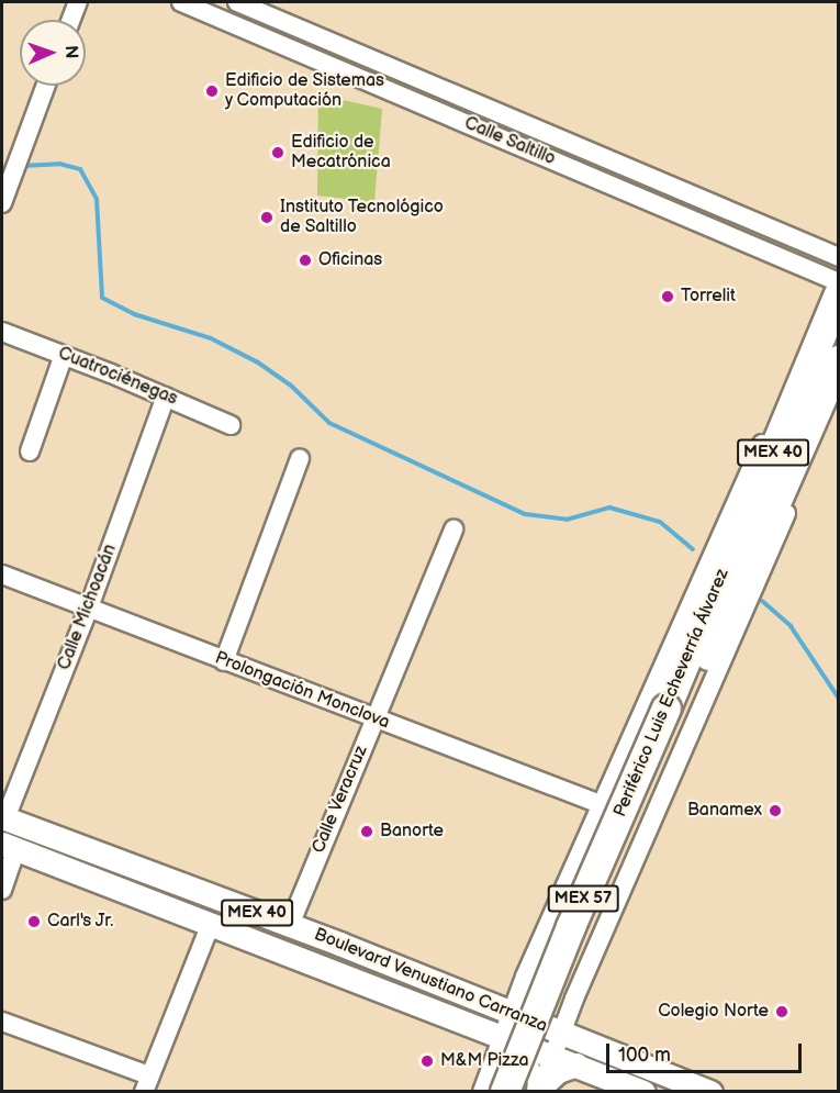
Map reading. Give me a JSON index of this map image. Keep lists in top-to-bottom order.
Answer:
{
  "streets": {
    "highway": ["MEX 40", "Periférico Luis Echeverría Álvarez", "MEX 57"],
    "main road": ["Boulevard Venustiano Carranza"],
    "street": [
      "Calle Saltillo",
      "Cuatrociénegas",
      "Calle Michoacán",
      "Prolongación Monclova",
      "Calle Veracruz"
    ]
  },
  "crossings": [
    ["Cuatrociénegas", "Calle Michoacán"],
    ["Calle Michoacán", "Prolongación Monclova"],
    ["Calle Michoacán", "Boulevard Venustiano Carranza"],
    ["Prolongación Monclova", "Calle Veracruz"],
    ["Periférico Luis Echeverría Álvarez", "Boulevard Venustiano Carranza"],
    ["Calle Veracruz", "Boulevard Venustiano Carranza"]
  ],
  "places": [
    "Edificio de Sistemas y Computación",
    "Edificio de Mecatrónica",
    "Instituto Tecnológico de Saltillo",
    "Oficinas",
    "Torrelit",
    "Banamex",
    "Banorte",
    "Carl's Jr.",
    "Colegio Norte",
    "M&M Pizza"
  ],
  "scale_bar": "100 m",
  "north": "right"
}
